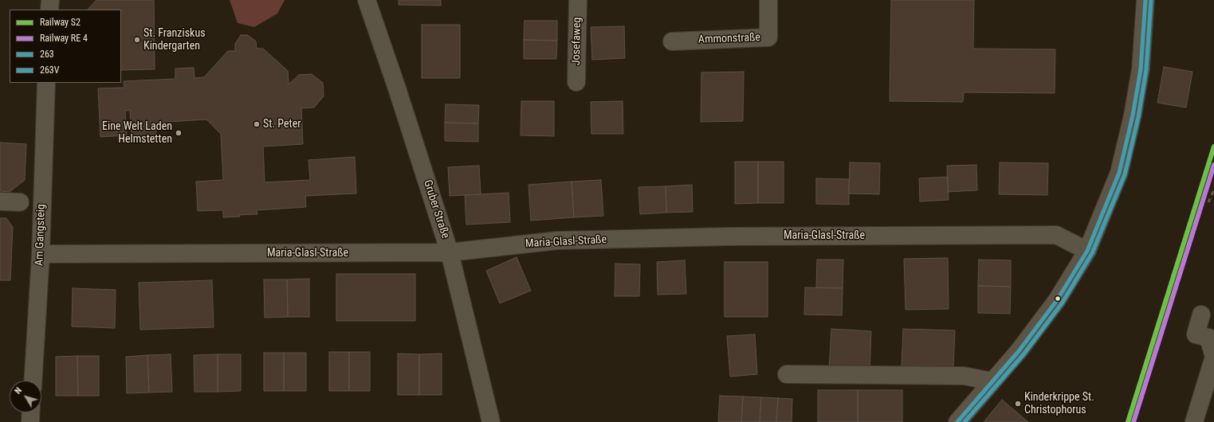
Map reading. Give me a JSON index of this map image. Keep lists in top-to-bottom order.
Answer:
{
  "streets": {
    "street": [
      "Ammonstraße",
      "Josefaweg",
      "Gruber Straße",
      "Am Gangsteig",
      "Maria-Glasl-Straße"
    ]
  },
  "crossings": [
    ["Gruber Straße", "Maria-Glasl-Straße"],
    ["Am Gangsteig", "Maria-Glasl-Straße"]
  ],
  "places": [
    "St. Franziskus Kindergarten",
    "St. Peter",
    "Eine Welt Laden Helmstetten",
    "Kinderkrippe St. Christophorus"
  ],
  "lines": ["transit line 263", "transit line 263V", "rail line S2"],
  "legend": [
    "Railway S2",
    "Railway RE 4",
    "263",
    "263V"
  ],
  "north": "top left"
}
